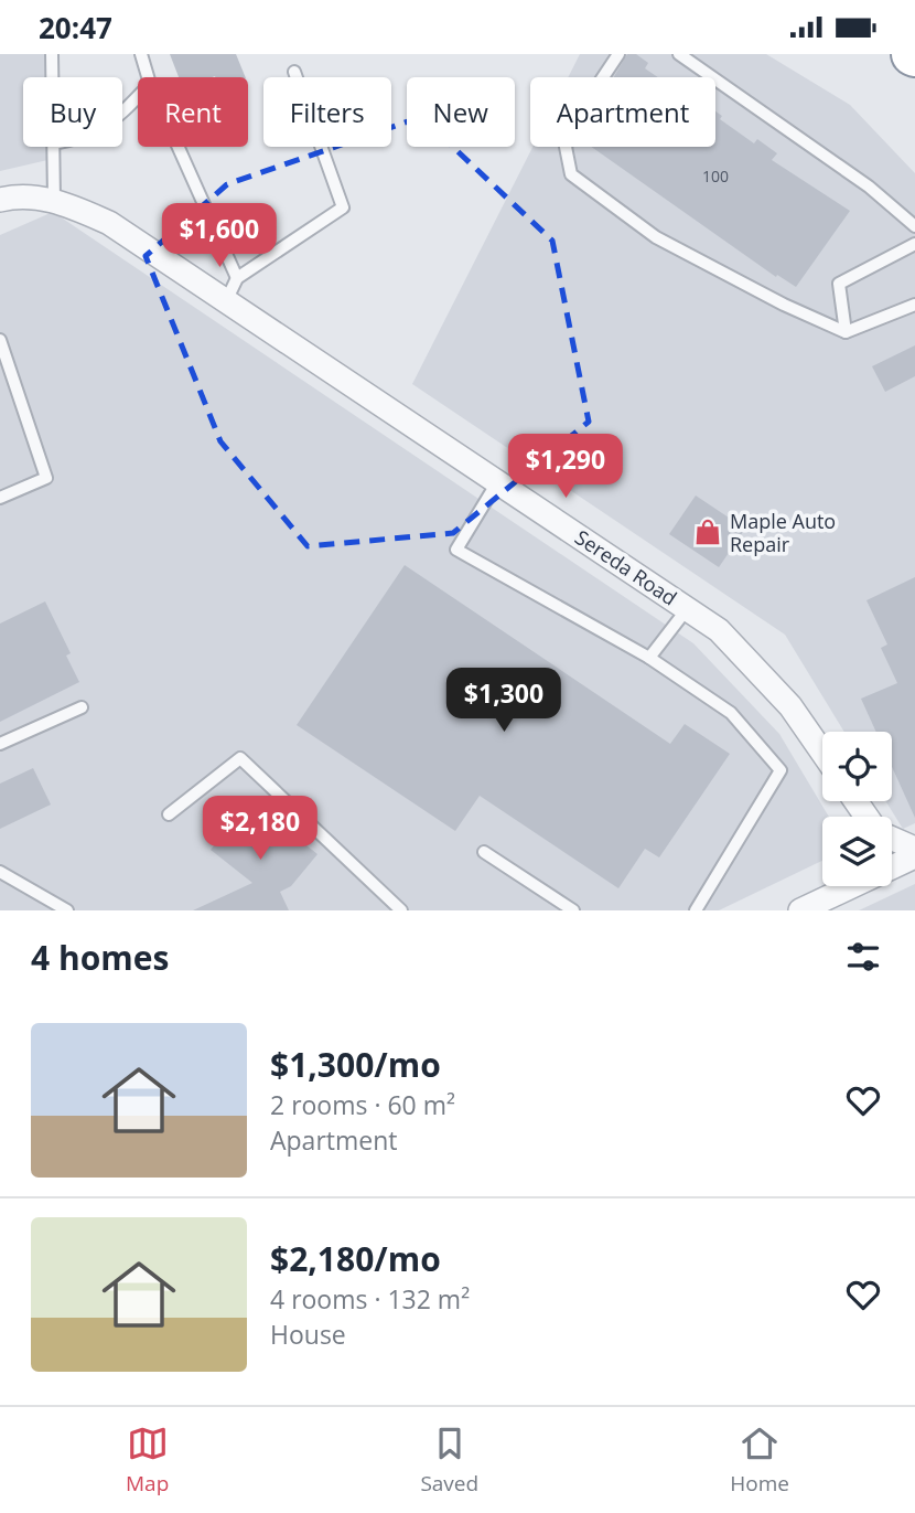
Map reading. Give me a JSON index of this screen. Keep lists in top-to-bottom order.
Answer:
{
  "streets": {
    "street": ["Sereda Road"]
  },
  "places": {
    "shop": ["Maple Auto Repair"]
  },
  "house_numbers": ["100"],
  "page": {
    "status": "20:47",
    "chip": [
      "Buy",
      "Rent",
      "Filters",
      "New",
      "Apartment"
    ],
    "price": [
      "$1,600",
      "$1,290",
      "$1,300",
      "$2,180"
    ],
    "heading": "4 homes",
    "list": [
      {
        "name": "$1,300/mo",
        "note": "2 rooms · 60 m² · Apartment"
      },
      {
        "name": "$2,180/mo",
        "note": "4 rooms · 132 m² · House"
      }
    ],
    "tabs": ["Map", "Saved", "Home"]
  }
}
